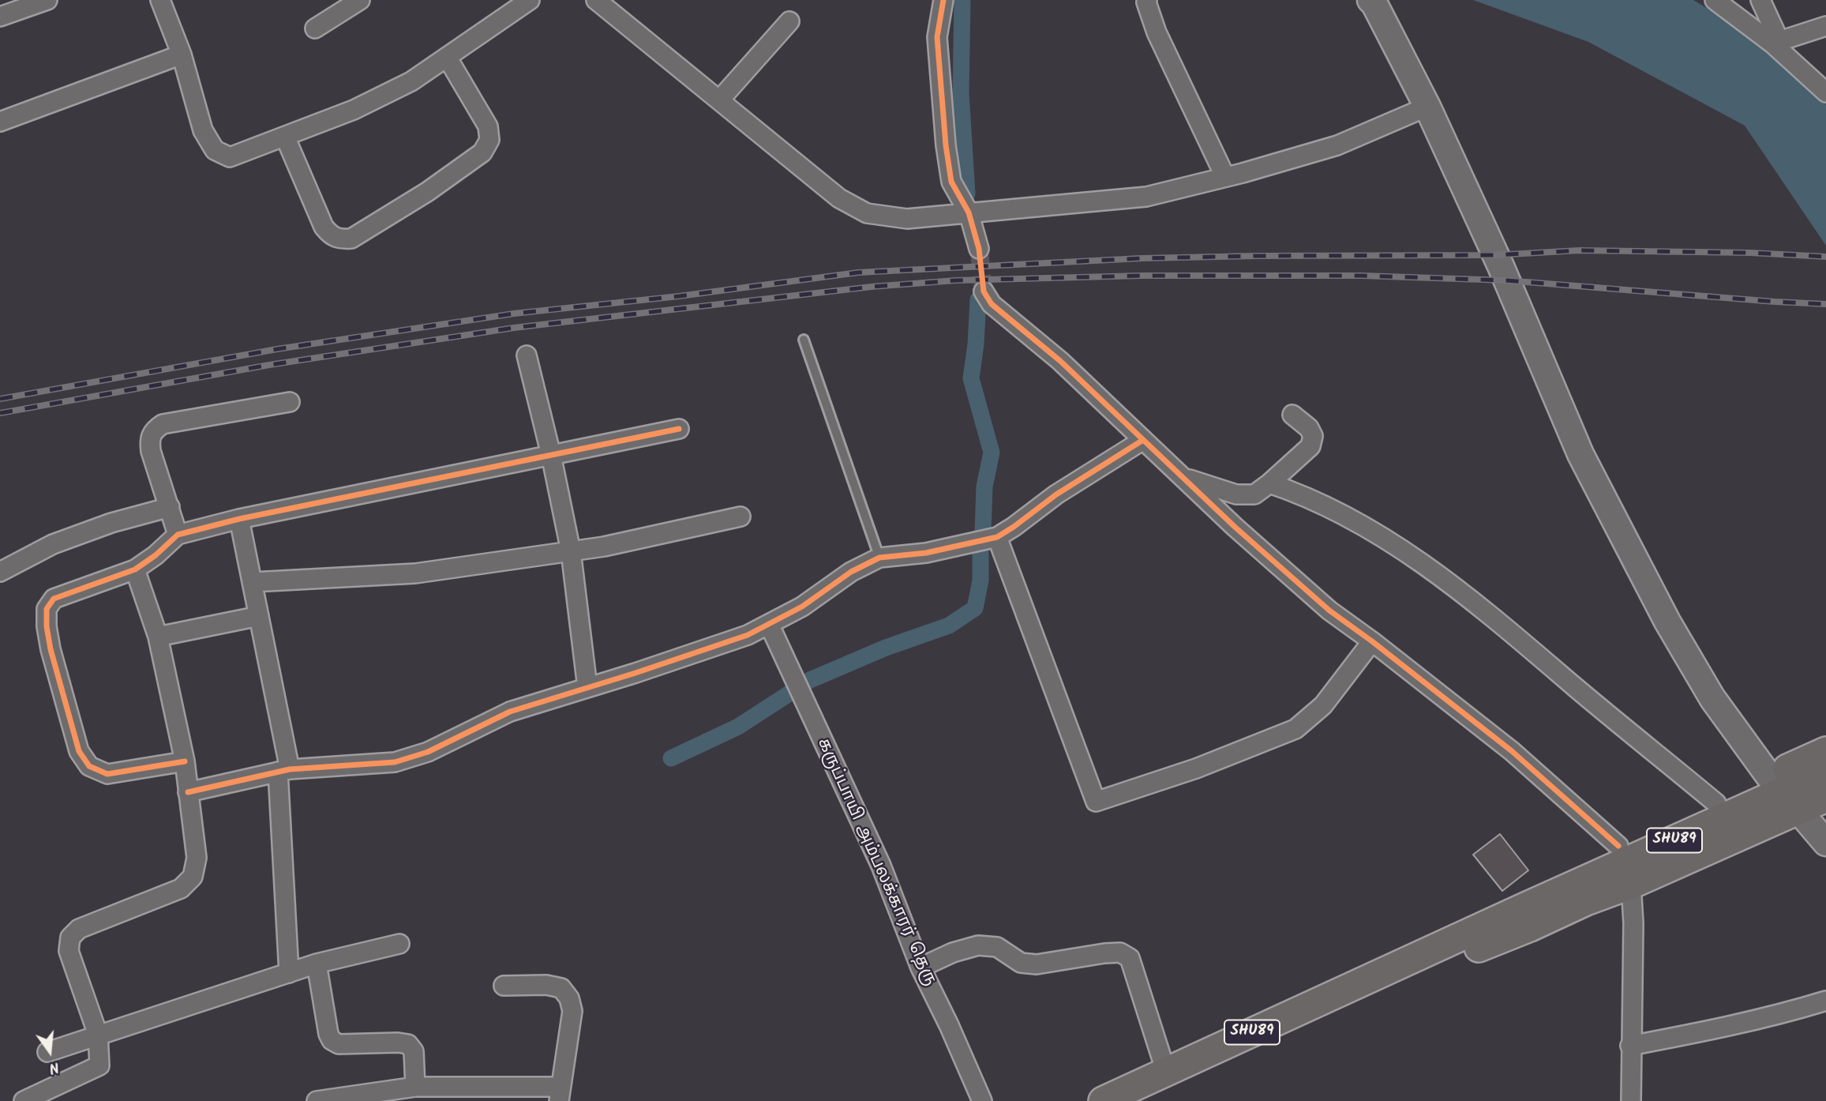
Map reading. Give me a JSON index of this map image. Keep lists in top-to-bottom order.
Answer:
{
  "streets": {
    "main road": ["SHU89"],
    "street": ["கருப்பாயி அம்பலக்காரர் தெரு"]
  },
  "north": "bottom"
}
